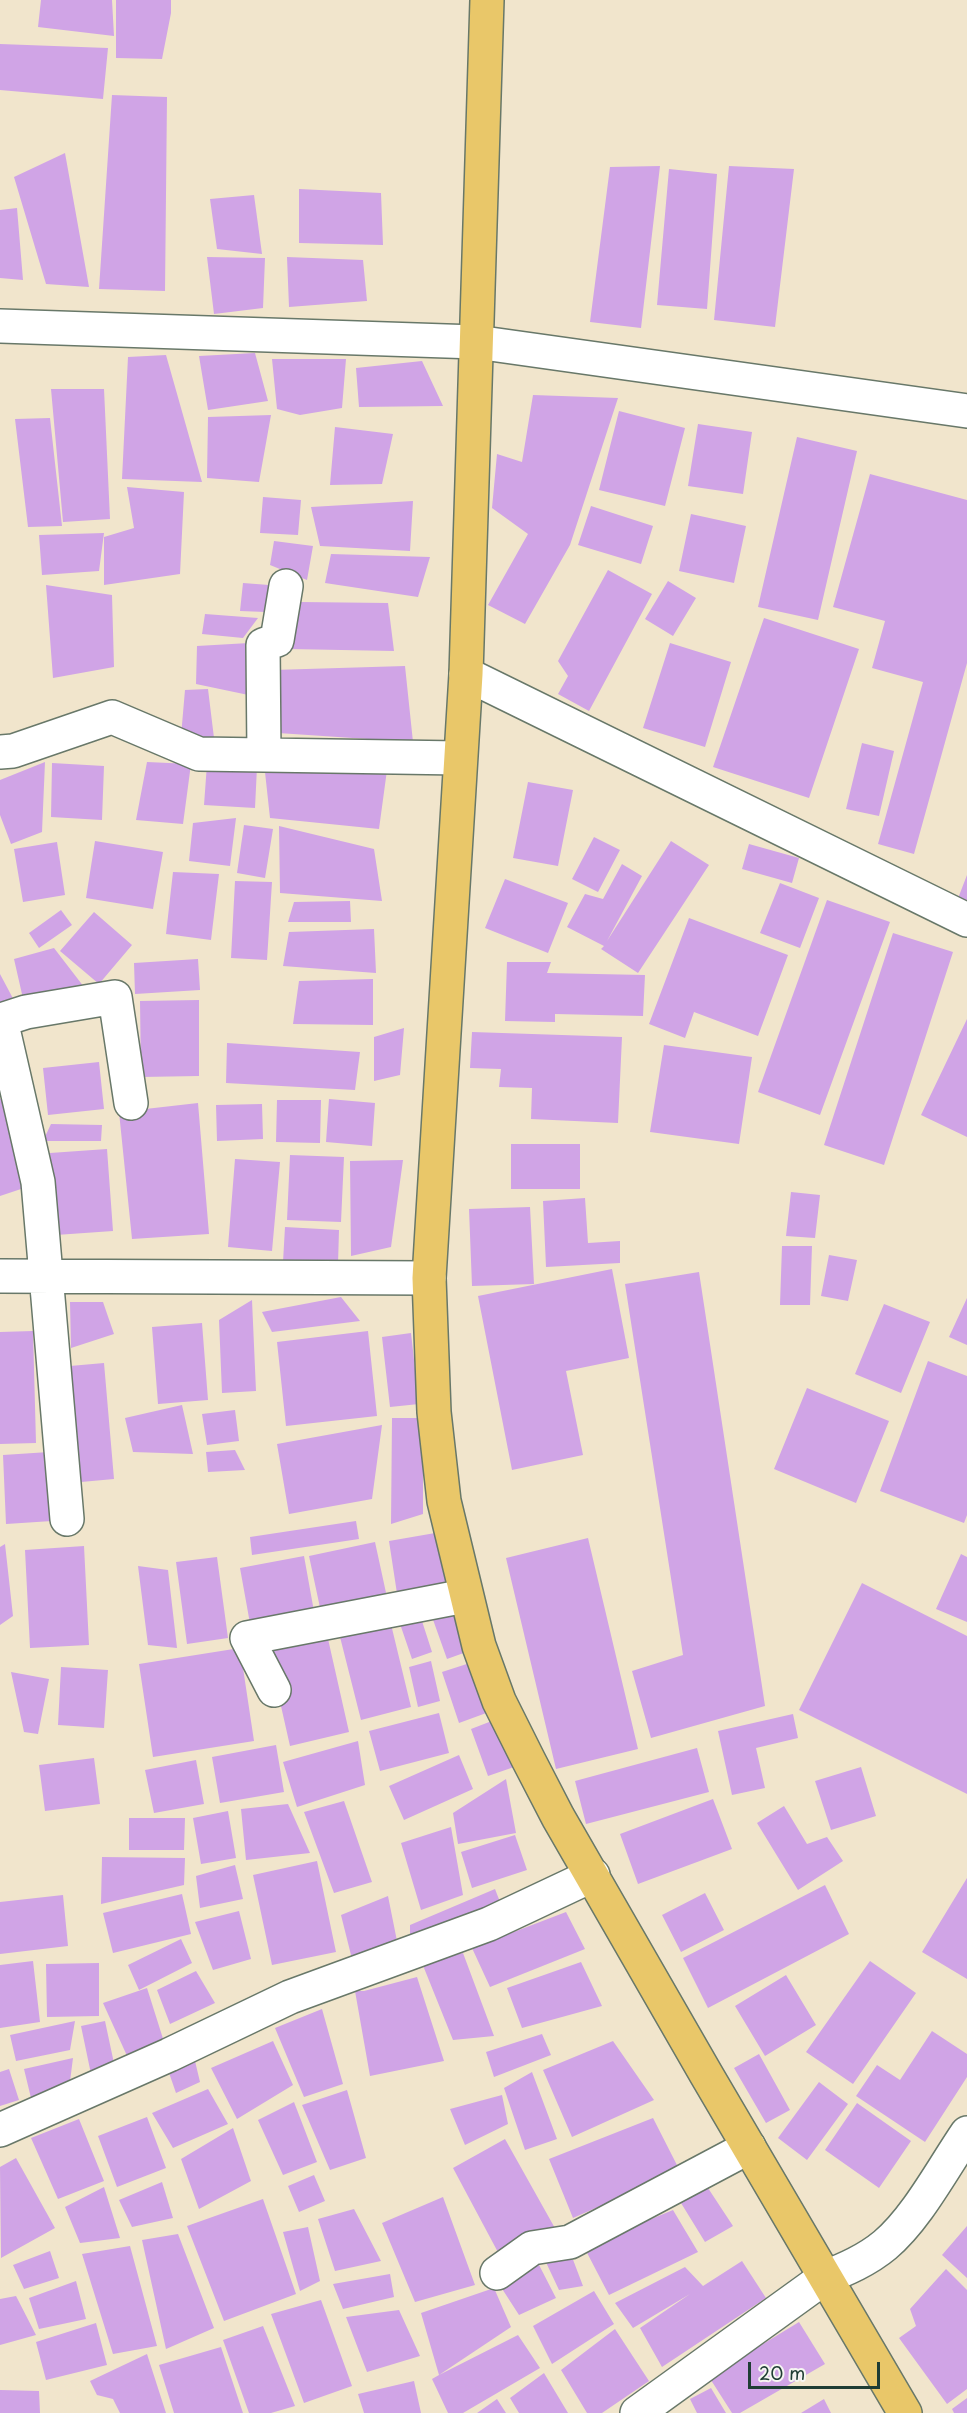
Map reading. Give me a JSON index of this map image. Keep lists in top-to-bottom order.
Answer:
{
  "scale_bar": "20 m"
}
